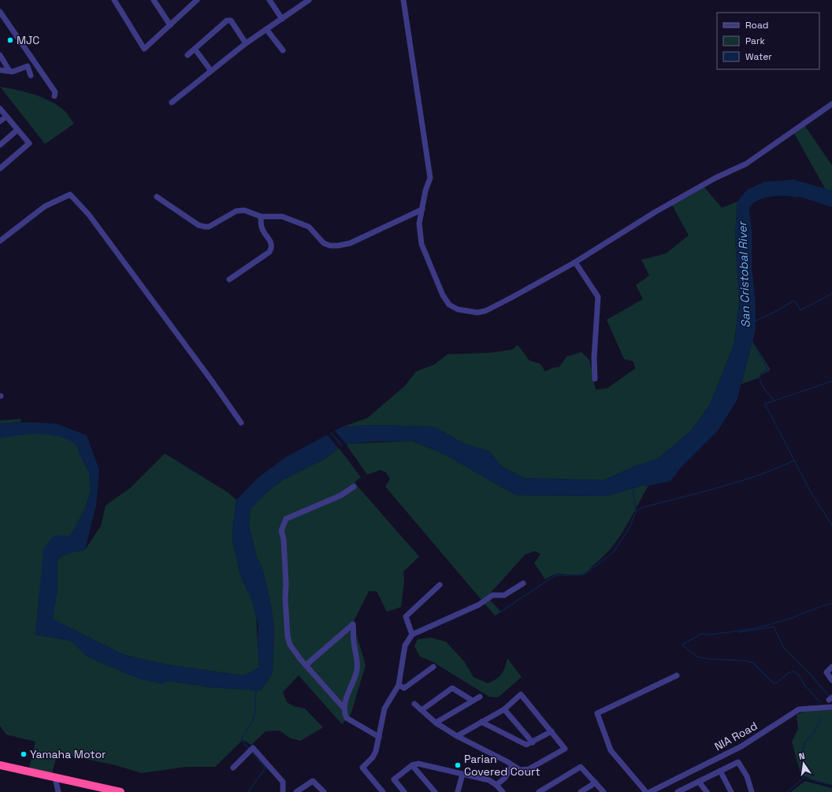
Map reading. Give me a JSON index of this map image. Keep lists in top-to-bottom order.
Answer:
{
  "streets": {
    "street": ["NIA Road"]
  },
  "water": ["San Cristobal River"],
  "places": ["MJC", "Yamaha Motor", "Parian Covered Court"],
  "legend": ["Road", "Park", "Water"],
  "north": "top"
}
